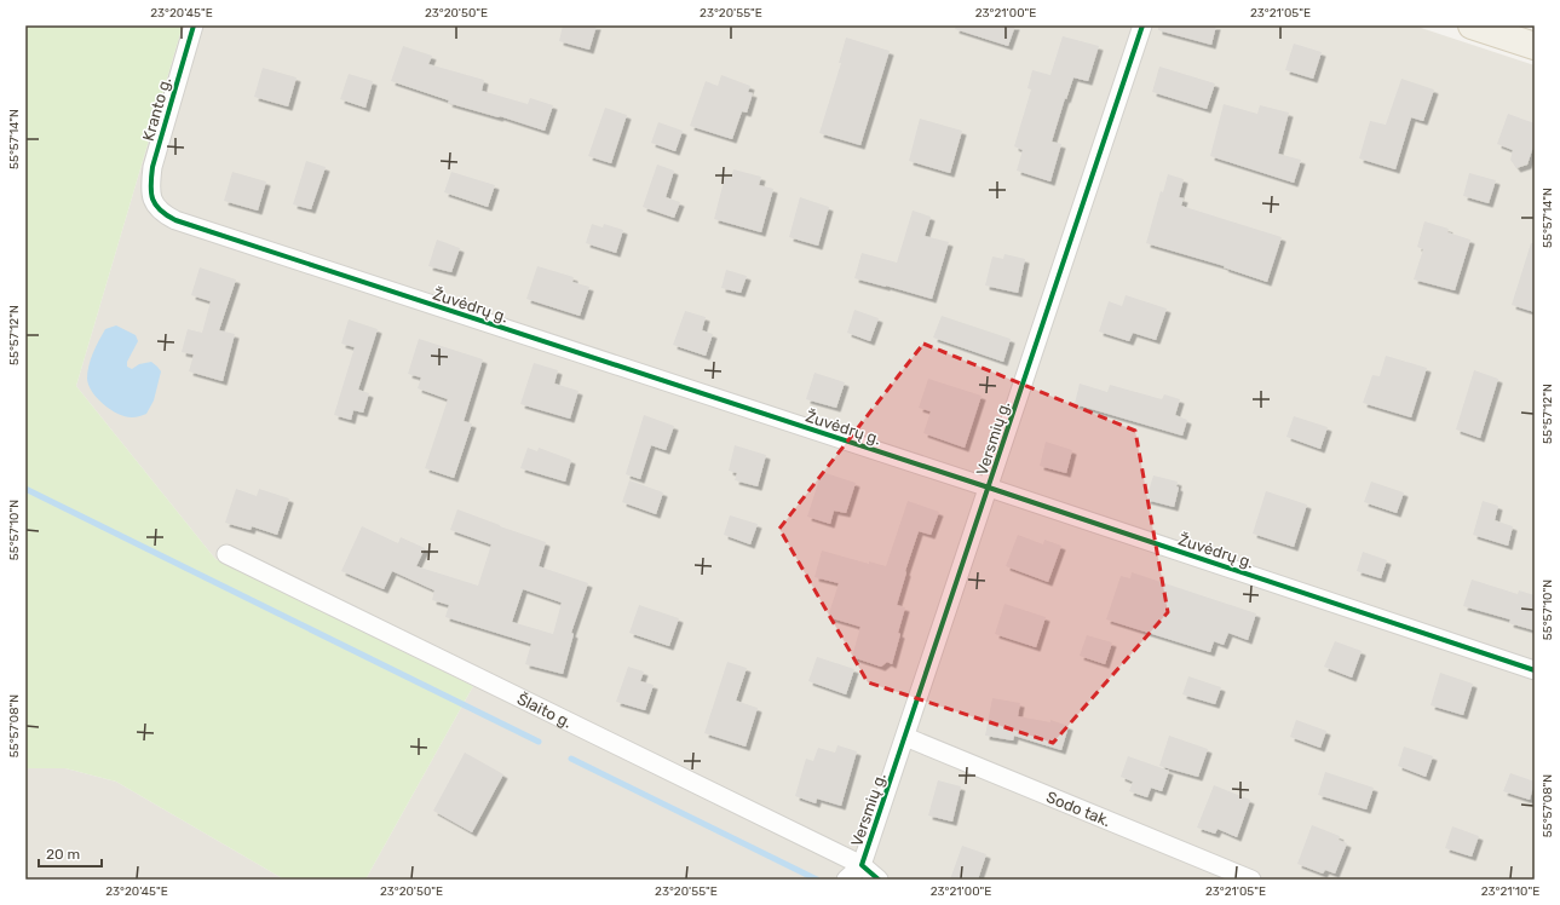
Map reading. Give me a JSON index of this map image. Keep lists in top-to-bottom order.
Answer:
{
  "streets": {
    "street": [
      "Kranto g.",
      "Žuvėdrų g.",
      "Versmių g.",
      "Šlaito g.",
      "Sodo tak."
    ]
  },
  "crossings": [
    ["Kranto g.", "Žuvėdrų g."],
    ["Žuvėdrų g.", "Versmių g."],
    ["Versmių g.", "Šlaito g."],
    ["Versmių g.", "Sodo tak."]
  ],
  "scale_bar": "20 m",
  "coordinates": [
    "23°20'45\"E",
    "23°20'50\"E",
    "23°20'55\"E",
    "23°21'00\"E",
    "23°21'05\"E",
    "55°57'14\"N",
    "55°57'12\"N",
    "55°57'10\"N",
    "55°57'08\"N",
    "23°21'10\"E"
  ]
}
